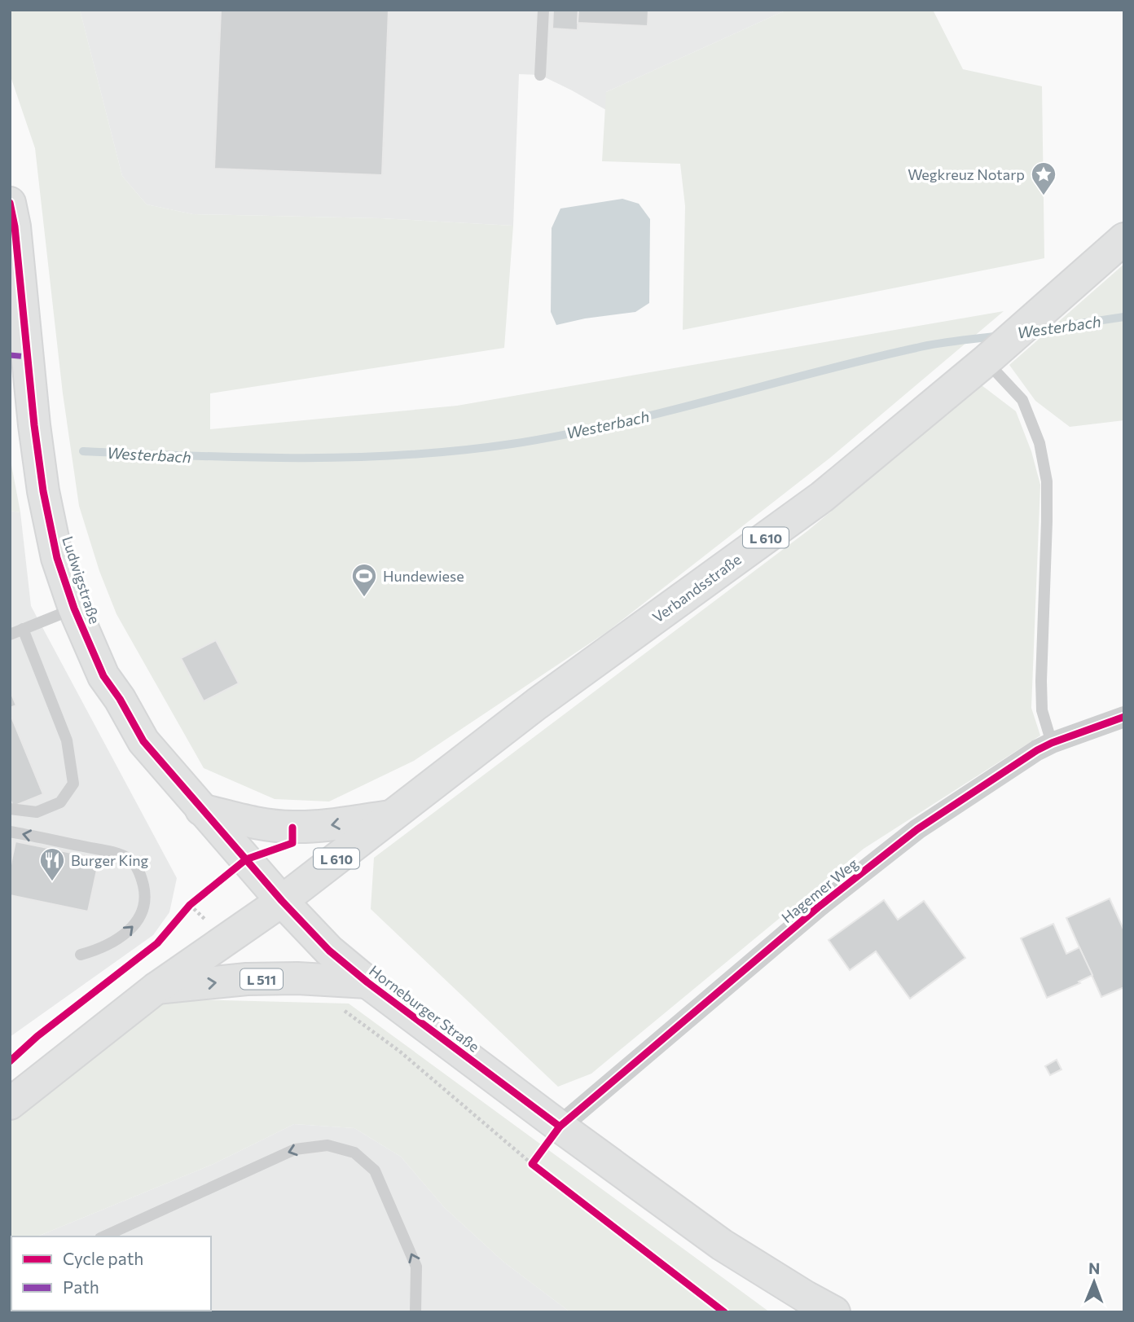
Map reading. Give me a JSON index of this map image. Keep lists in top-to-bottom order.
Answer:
{
  "streets": {
    "main road": [
      "L 610",
      "Ludwigstraße",
      "Verbandsstraße",
      "L 511",
      "Horneburger Straße"
    ],
    "street": ["Hagemer Weg"]
  },
  "crossings": [
    ["Ludwigstraße", "Verbandsstraße"],
    ["Ludwigstraße", "Horneburger Straße"],
    ["Verbandsstraße", "Horneburger Straße"],
    ["Hagemer Weg", "Horneburger Straße"],
    ["L 511", "Horneburger Straße"]
  ],
  "water": ["Westerbach"],
  "places": {
    "place": ["Wegkreuz Notarp"],
    "sports": ["Hundewiese"],
    "restaurant": ["Burger King"]
  },
  "legend": ["Cycle path", "Path"],
  "north": "top"
}
